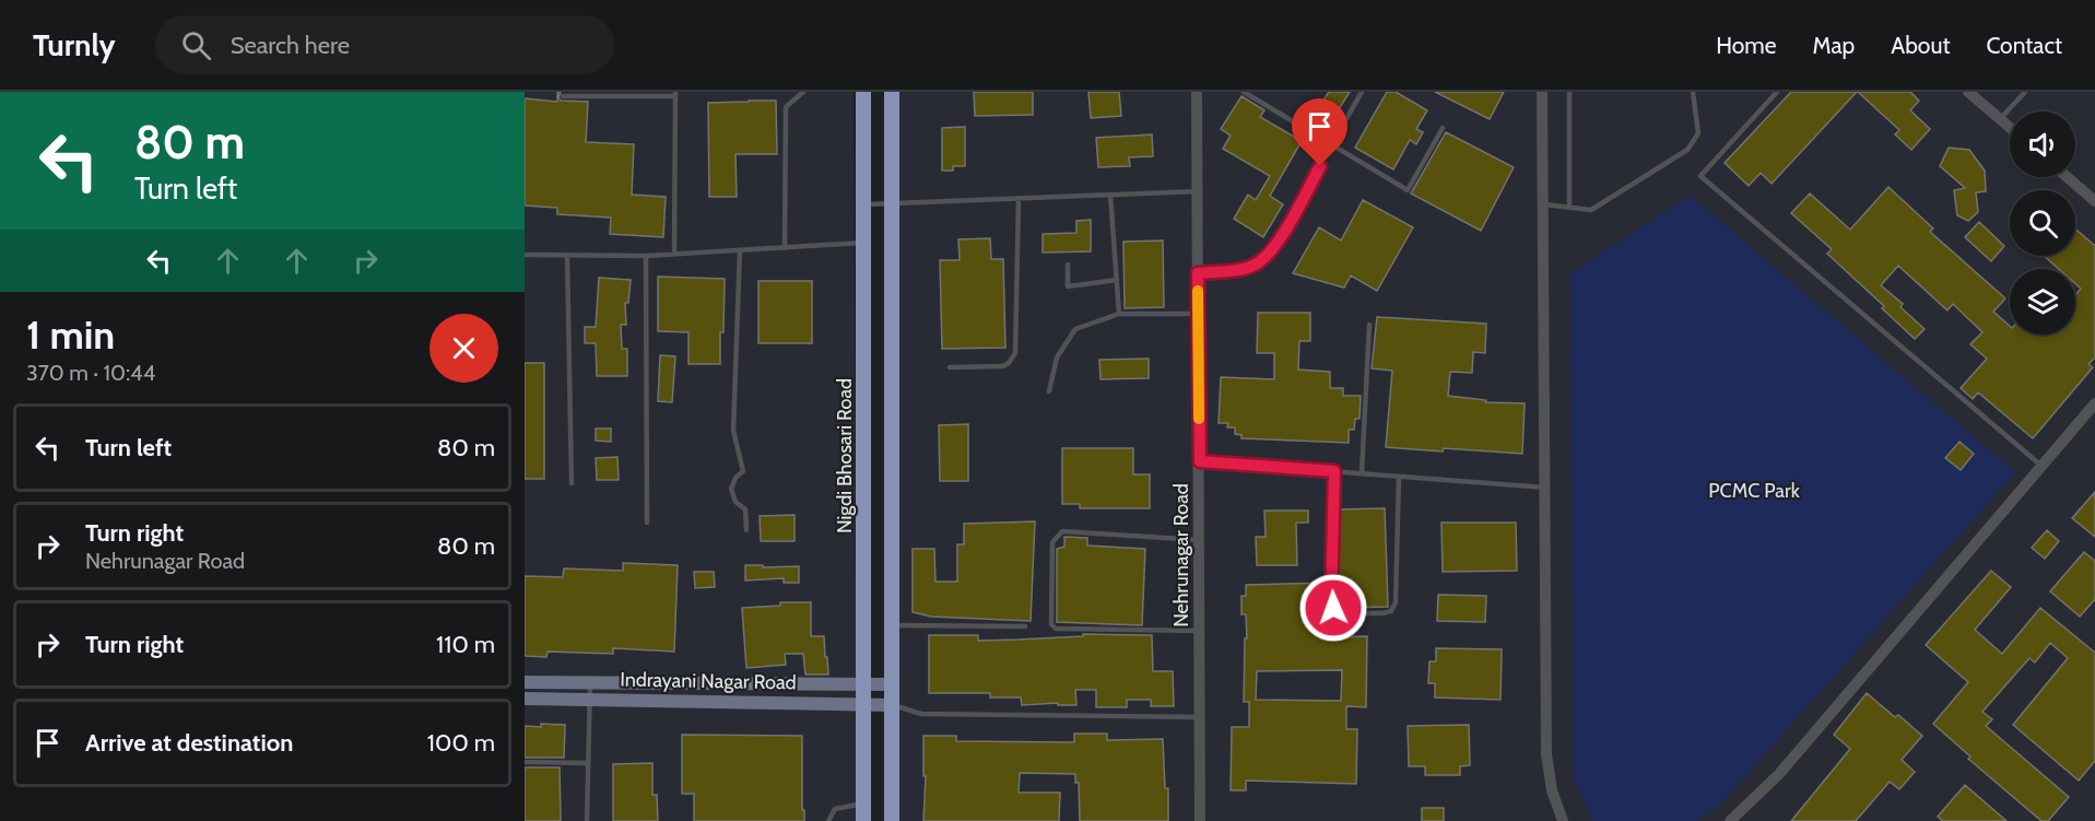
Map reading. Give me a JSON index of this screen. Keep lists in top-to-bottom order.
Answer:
{
  "streets": {
    "main road": ["Nigdi Bhosari Road", "Indrayani Nagar Road"],
    "street": ["Nehrunagar Road"]
  },
  "crossings": [
    ["Nigdi Bhosari Road", "Indrayani Nagar Road"]
  ],
  "parks": ["PCMC Park"],
  "page": {
    "header": "Turnly",
    "search": "Search here",
    "nav": [
      "Home",
      "Map",
      "About",
      "Contact"
    ],
    "turn": ["80 m", "Turn left"],
    "heading": ["1 min", "370 m · 10:44"],
    "list": [
      {
        "name": "Turn left",
        "value": "80 m"
      },
      {
        "name": "Turn right",
        "note": "Nehrunagar Road",
        "value": "80 m"
      },
      {
        "name": "Turn right",
        "value": "110 m"
      },
      {
        "name": "Arrive at destination",
        "value": "100 m"
      }
    ]
  }
}
